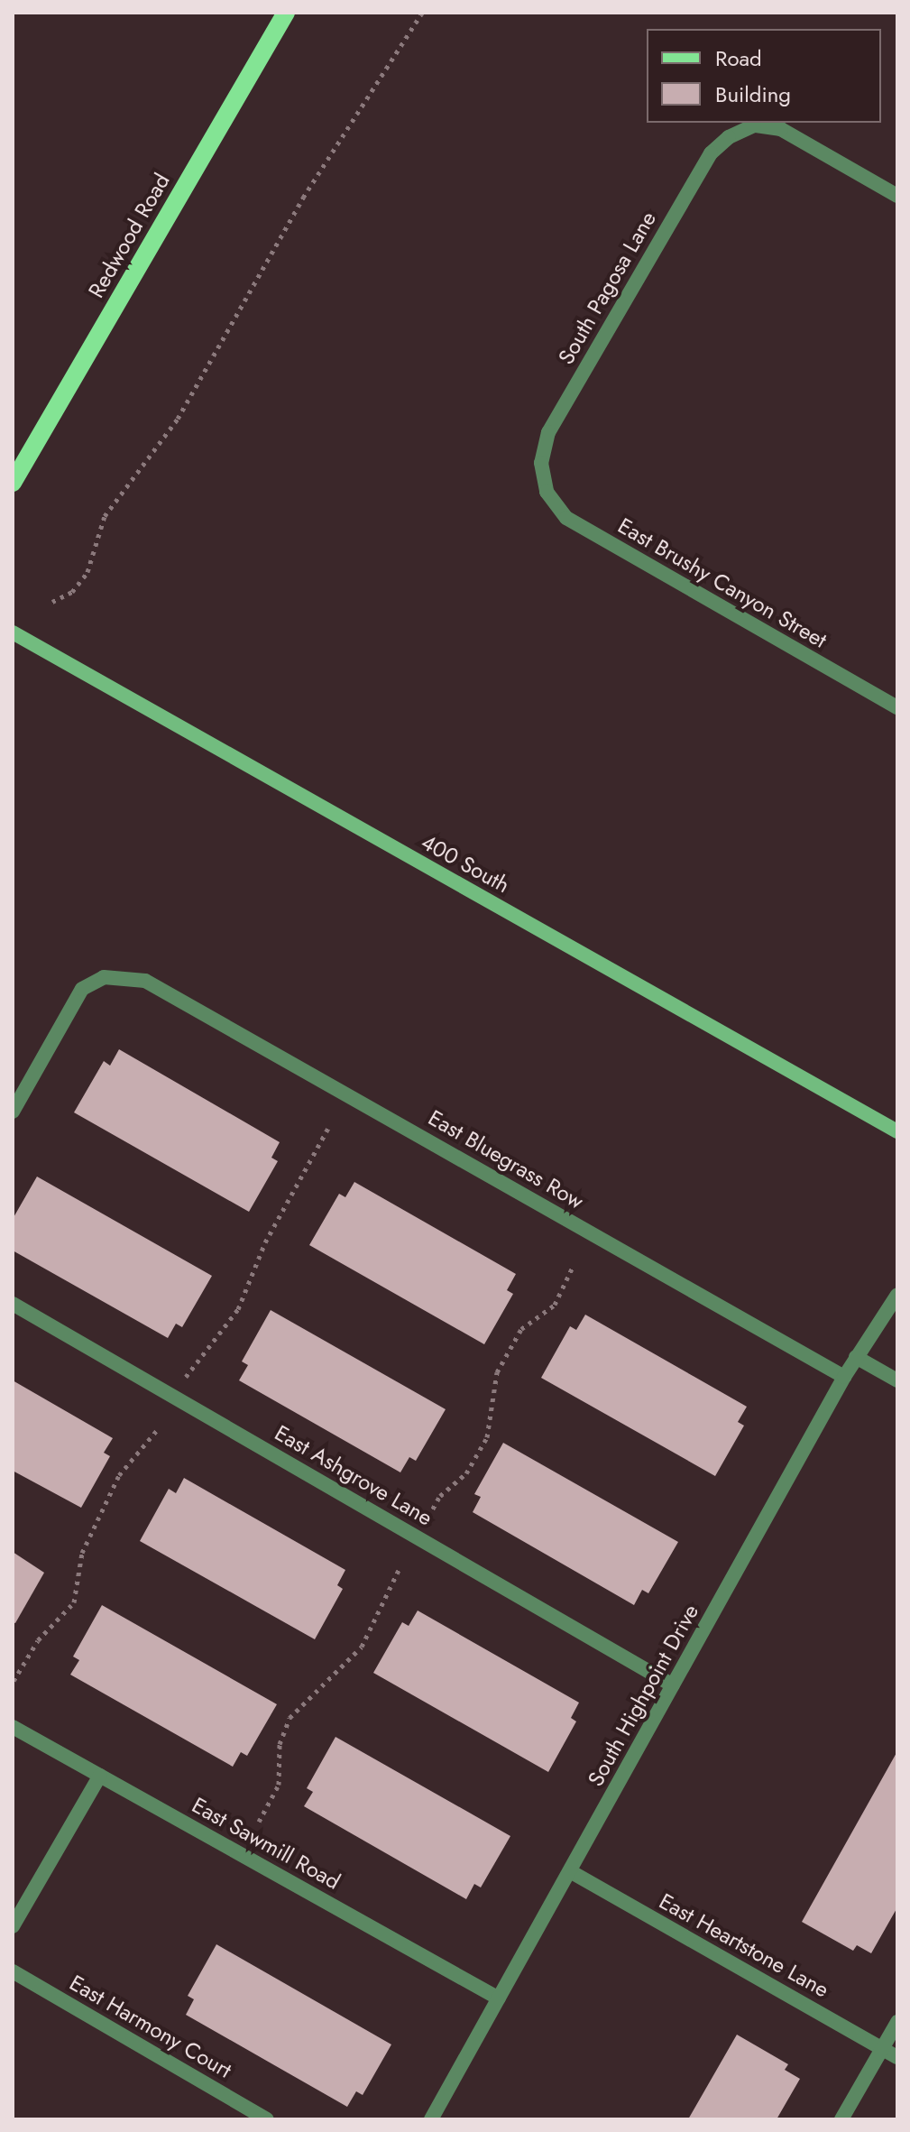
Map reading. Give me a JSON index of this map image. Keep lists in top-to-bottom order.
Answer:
{
  "streets": {
    "main road": ["Redwood Road"],
    "street": [
      "South Pagosa Lane",
      "East Brushy Canyon Street",
      "400 South",
      "East Bluegrass Row",
      "East Ashgrove Lane",
      "South Highpoint Drive",
      "East Sawmill Road",
      "East Heartstone Lane",
      "East Harmony Court"
    ]
  },
  "crossings": [
    ["South Pagosa Lane", "East Brushy Canyon Street"],
    ["East Bluegrass Row", "South Highpoint Drive"],
    ["East Ashgrove Lane", "South Highpoint Drive"],
    ["South Highpoint Drive", "East Sawmill Road"],
    ["South Highpoint Drive", "East Heartstone Lane"]
  ],
  "legend": ["Road", "Building"]
}
